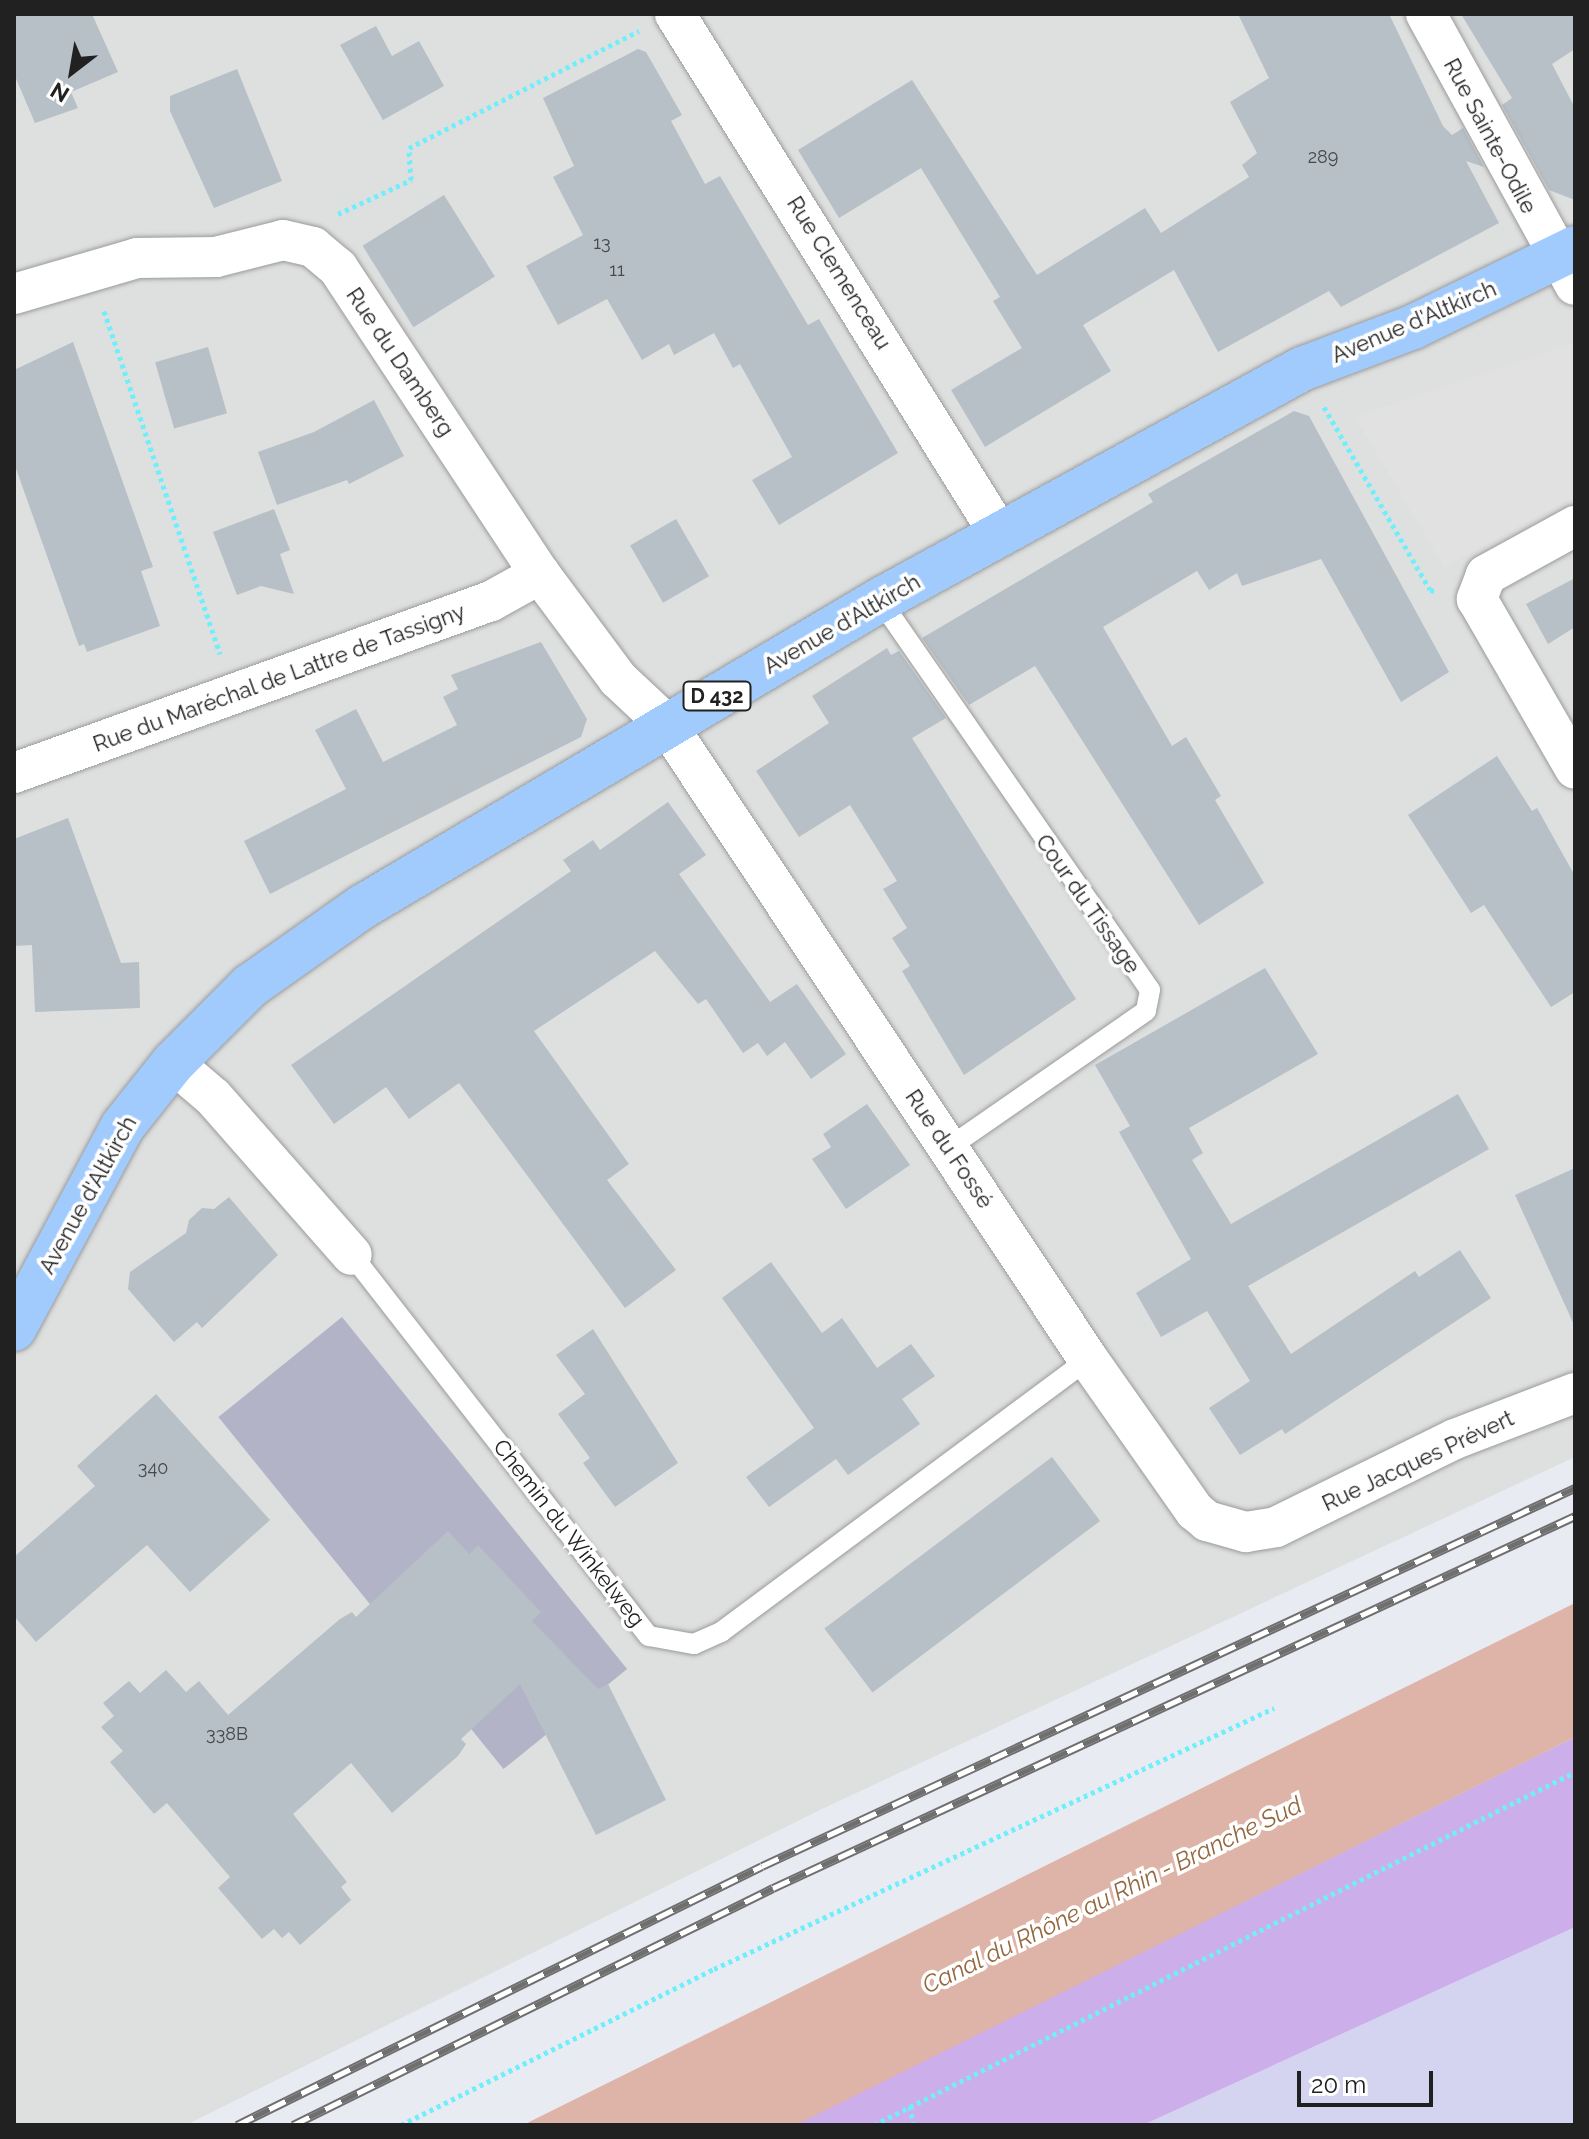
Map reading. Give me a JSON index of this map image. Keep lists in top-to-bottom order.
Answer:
{
  "streets": {
    "main road": ["Avenue d'Altkirch", "D 432"],
    "street": [
      "Rue Sainte-Odile",
      "Rue Clemenceau",
      "Rue du Damberg",
      "Rue du Maréchal de Lattre de Tassigny",
      "Rue du Fossé",
      "Rue Jacques Prévert",
      "Chemin du Winkelweg"
    ],
    "lane": ["Cour du Tissage"]
  },
  "crossings": [
    ["Rue Sainte-Odile", "Avenue d'Altkirch"],
    ["Rue Clemenceau", "Avenue d'Altkirch"],
    ["Avenue d'Altkirch", "Rue du Damberg"],
    ["Avenue d'Altkirch", "Cour du Tissage"],
    ["Avenue d'Altkirch", "Rue du Fossé"],
    ["Avenue d'Altkirch", "Chemin du Winkelweg"],
    ["Rue du Damberg", "Rue du Maréchal de Lattre de Tassigny"],
    ["Rue du Damberg", "Rue du Fossé"],
    ["Cour du Tissage", "Rue du Fossé"],
    ["Rue du Fossé", "Rue Jacques Prévert"],
    ["Rue du Fossé", "Chemin du Winkelweg"]
  ],
  "water": ["Canal du Rhône au Rhin - Branche Sud"],
  "house_numbers": [
    "289",
    "13",
    "11",
    "340",
    "338B"
  ],
  "scale_bar": "20 m",
  "north": "bottom left"
}
